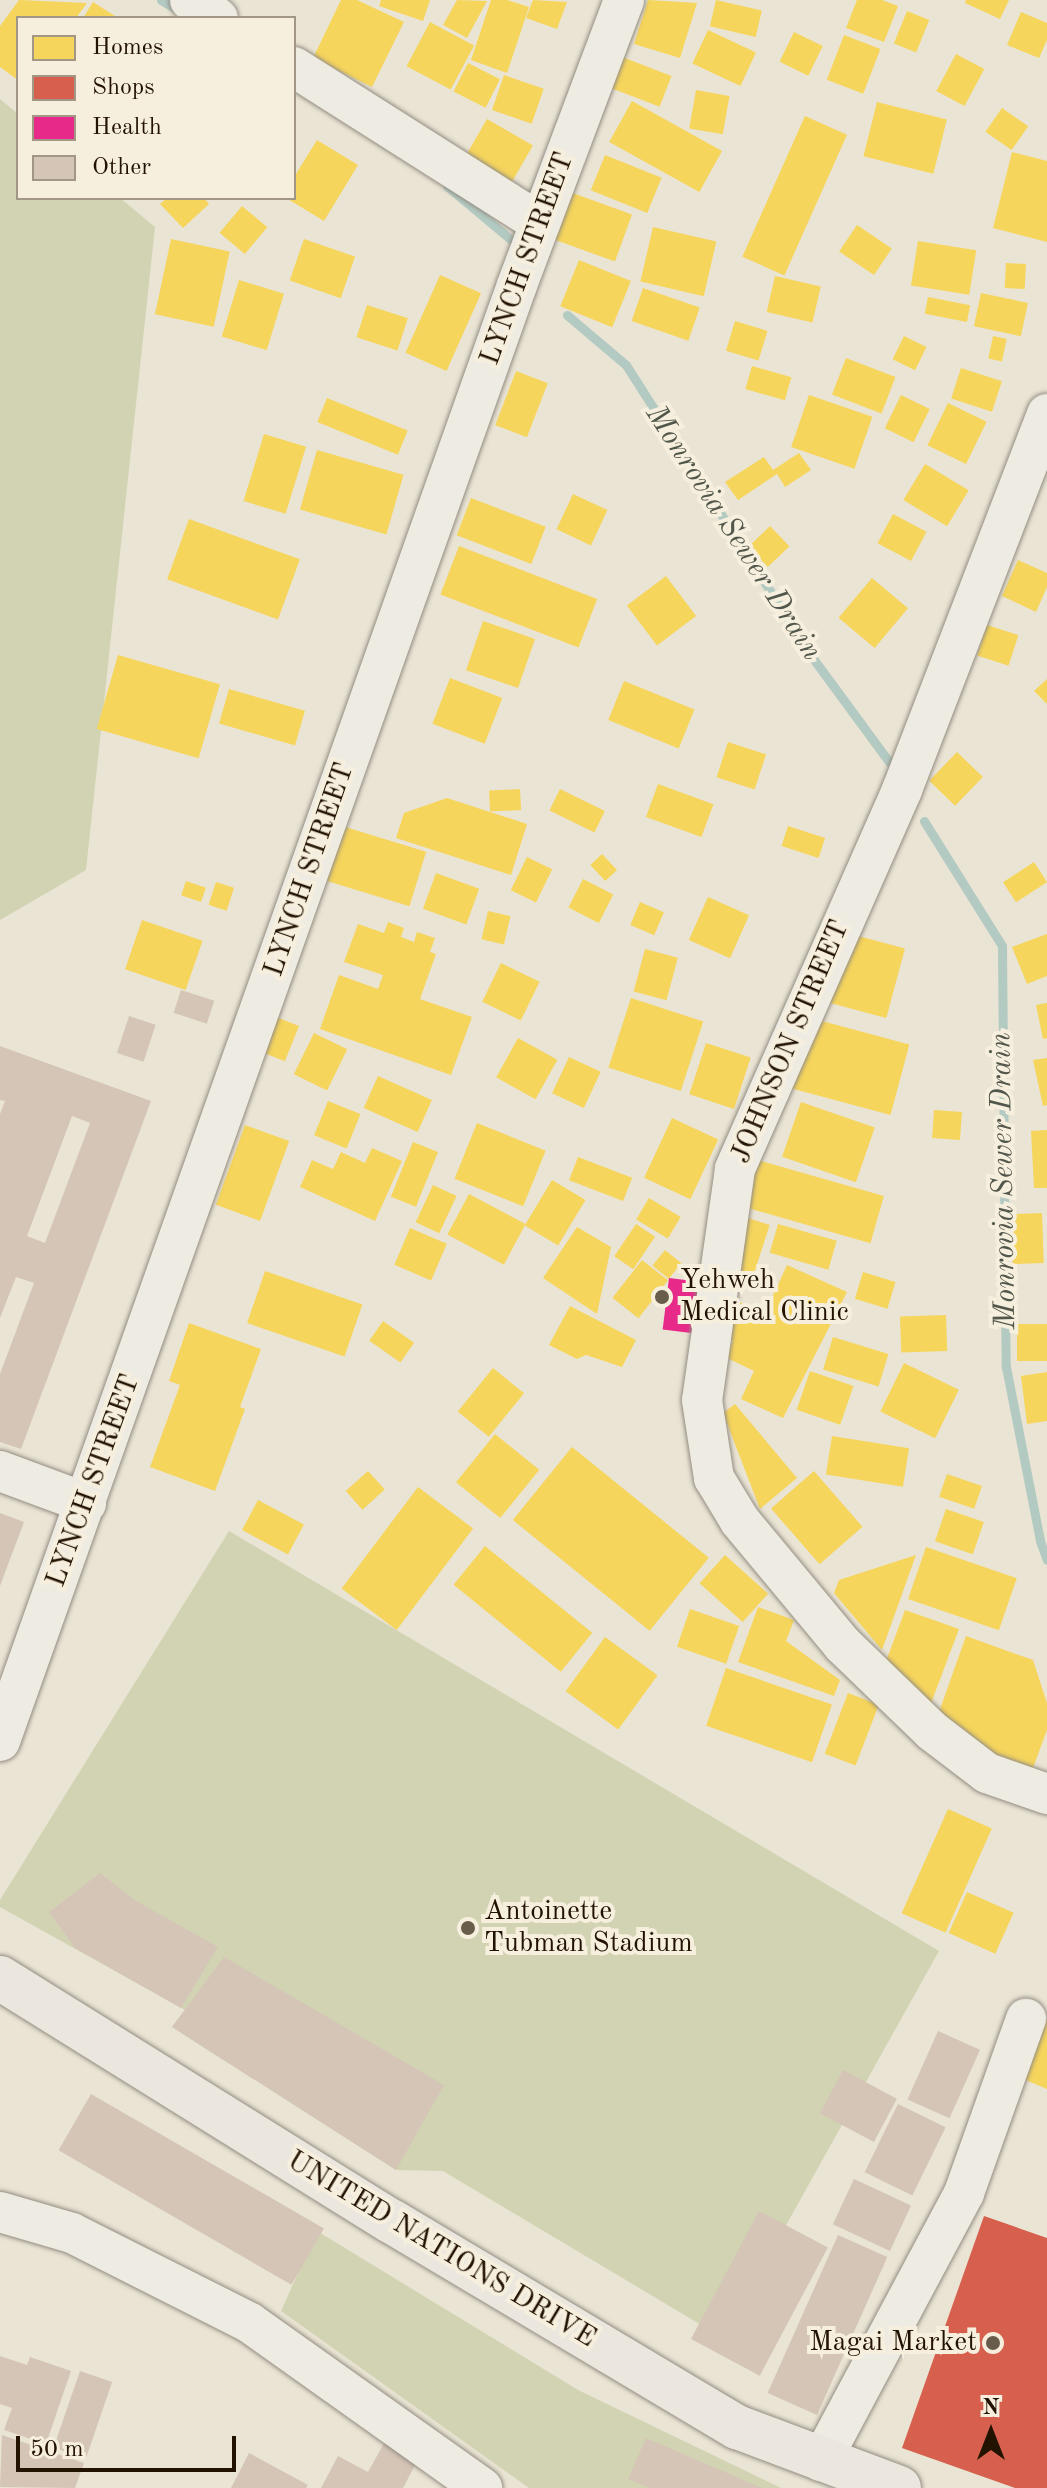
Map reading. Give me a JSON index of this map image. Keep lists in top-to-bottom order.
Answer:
{
  "streets": {
    "main road": ["UNITED NATIONS DRIVE"],
    "street": ["LYNCH STREET", "JOHNSON STREET"]
  },
  "water": ["Monrovia Sewer Drain"],
  "places": ["Yehweh Medical Clinic", "Antoinette Tubman Stadium", "Magai Market"],
  "legend": [
    "Homes",
    "Shops",
    "Health",
    "Other"
  ],
  "scale_bar": "50 m",
  "north": "top"
}
